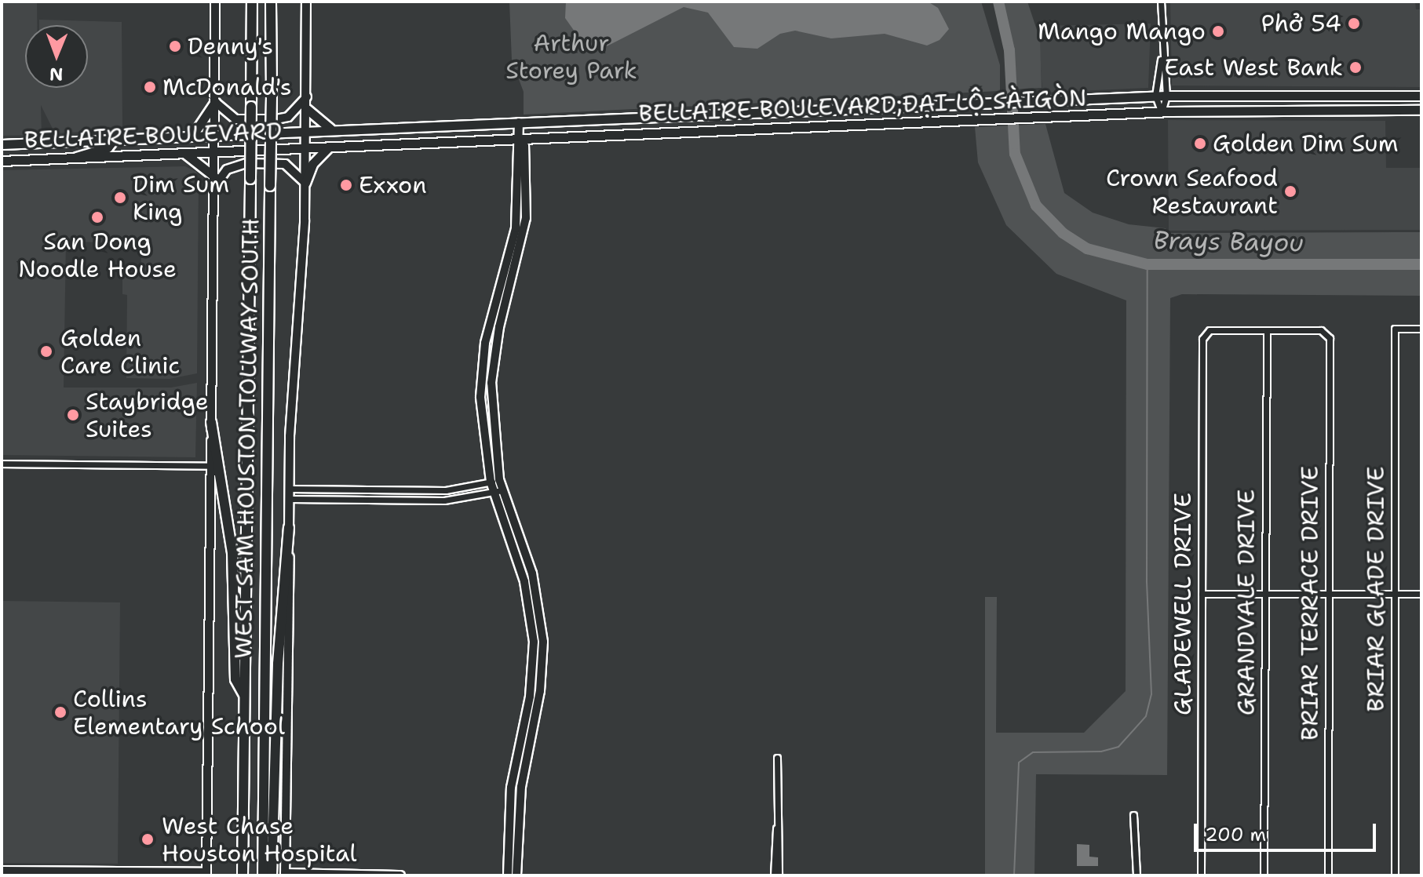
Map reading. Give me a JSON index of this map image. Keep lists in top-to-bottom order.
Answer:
{
  "streets": {
    "highway": ["WEST SAM HOUSTON TOLLWAY SOUTH"],
    "main road": ["BELLAIRE BOULEVARD;ĐẠI LỘ SÀIGÒN", "BELLAIRE BOULEVARD"],
    "street": [
      "BRIAR GLADE DRIVE",
      "GRANDVALE DRIVE",
      "BRIAR TERRACE DRIVE",
      "GLADEWELL DRIVE"
    ]
  },
  "crossings": [
    ["BELLAIRE BOULEVARD;ĐẠI LỘ SÀIGÒN", "BELLAIRE BOULEVARD"],
    ["GRANDVALE DRIVE", "BRIAR TERRACE DRIVE"],
    ["GRANDVALE DRIVE", "GLADEWELL DRIVE"],
    ["BRIAR TERRACE DRIVE", "GLADEWELL DRIVE"]
  ],
  "water": ["Brays Bayou"],
  "parks": ["Arthur Storey Park"],
  "places": [
    "Phở 54",
    "Mango Mango",
    "Denny's",
    "East West Bank",
    "McDonald's",
    "Golden Dim Sum",
    "Exxon",
    "Crown Seafood Restaurant",
    "Dim Sum King",
    "San Dong Noodle House",
    "Golden Care Clinic",
    "Staybridge Suites",
    "Collins Elementary School",
    "West Chase Houston Hospital"
  ],
  "scale_bar": "200 m",
  "north": "bottom"
}
